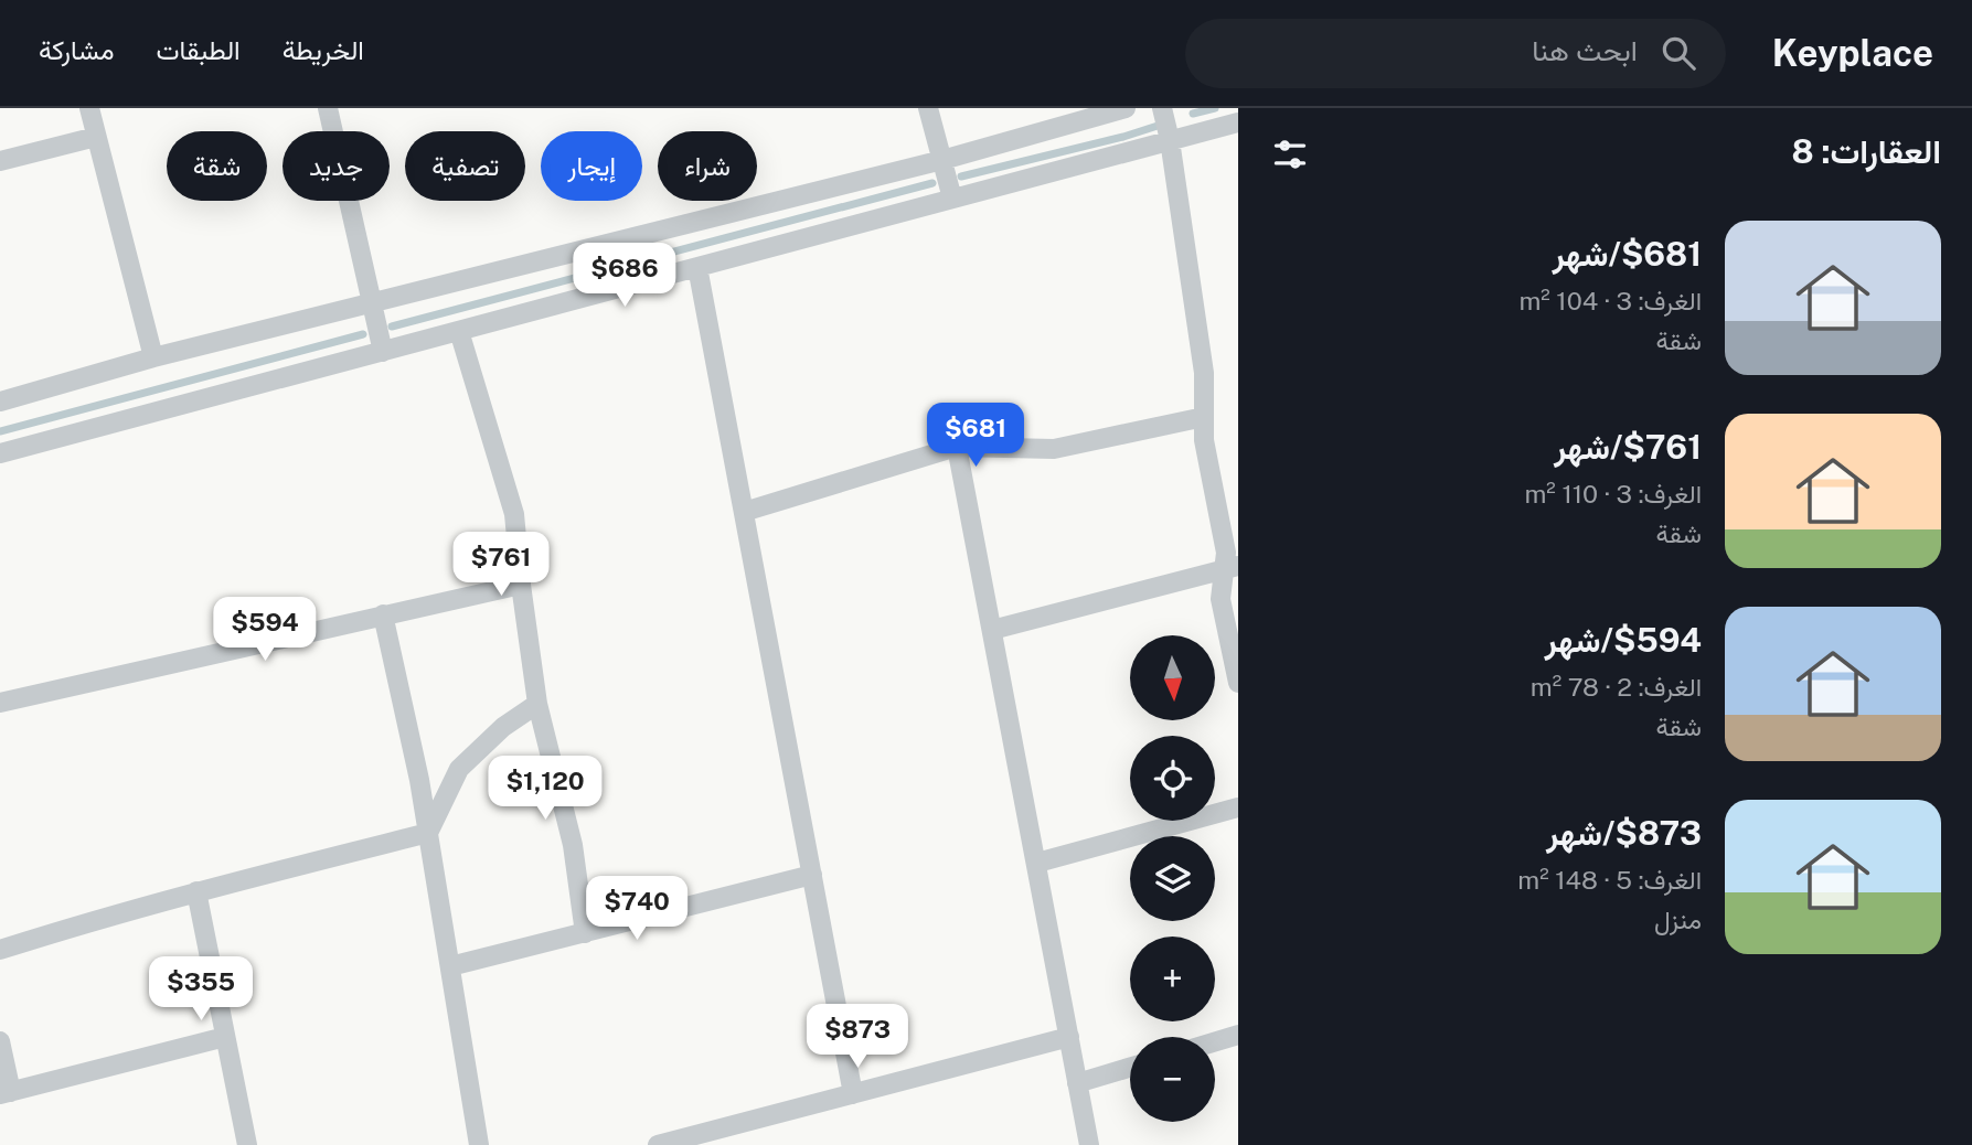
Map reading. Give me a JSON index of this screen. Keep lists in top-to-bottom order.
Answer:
{
  "north": "bottom",
  "page": {
    "header": "Keyplace",
    "search": "ابحث هنا",
    "nav": ["الخريطة", "الطبقات", "مشاركة"],
    "heading": "العقارات: 8",
    "chip": [
      "شراء",
      "إيجار",
      "تصفية",
      "جديد",
      "شقة"
    ],
    "list": [
      {
        "name": "$681/شهر",
        "note": "الغرف: 3 · 104 m² · شقة"
      },
      {
        "name": "$761/شهر",
        "note": "الغرف: 3 · 110 m² · شقة"
      },
      {
        "name": "$594/شهر",
        "note": "الغرف: 2 · 78 m² · شقة"
      },
      {
        "name": "$873/شهر",
        "note": "الغرف: 5 · 148 m² · منزل"
      }
    ],
    "price": [
      "$686",
      "$681",
      "$761",
      "$594",
      "$1,120",
      "$740",
      "$355",
      "$873"
    ],
    "map_buttons": ["+", "−"]
  }
}
